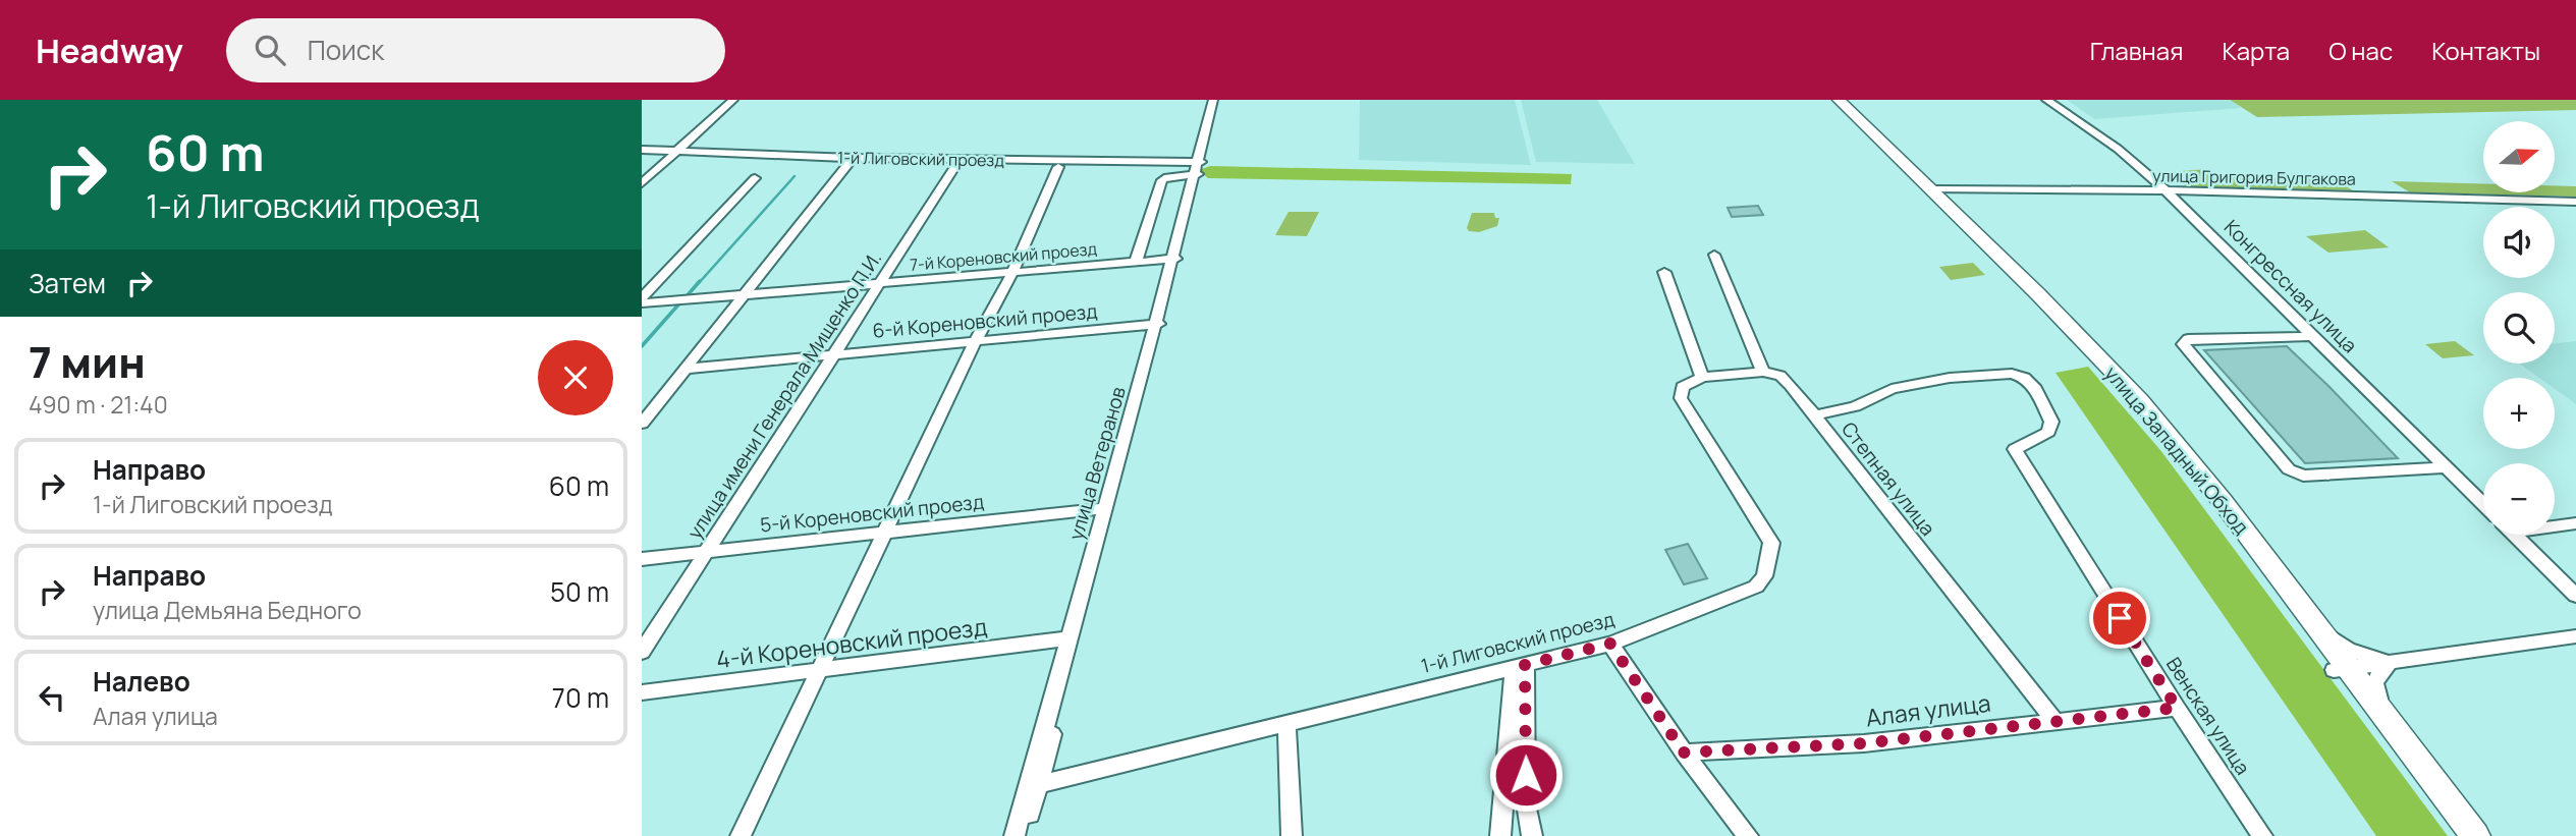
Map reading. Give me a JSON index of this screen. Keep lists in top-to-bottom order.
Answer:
{
  "streets": {
    "highway": ["улица Западный Обход"],
    "street": [
      "1-й Лиговский проезд",
      "улица Григория Булгакова",
      "7-й Кореновский проезд",
      "Конгрессная улица",
      "6-й Кореновский проезд",
      "улица имени Генерала Мищенко П.И.",
      "улица Ветеранов",
      "Степная улица",
      "5-й Кореновский проезд",
      "4-й Кореновский проезд",
      "Алая улица",
      "Венская улица"
    ]
  },
  "crossings": [
    ["1-й Лиговский проезд", "улица имени Генерала Мищенко П.И."],
    ["1-й Лиговский проезд", "улица Ветеранов"],
    ["улица Григория Булгакова", "Конгрессная улица"],
    ["улица Григория Булгакова", "улица Западный Обход"],
    ["7-й Кореновский проезд", "улица имени Генерала Мищенко П.И."],
    ["7-й Кореновский проезд", "улица Ветеранов"],
    ["6-й Кореновский проезд", "улица имени Генерала Мищенко П.И."],
    ["6-й Кореновский проезд", "улица Ветеранов"],
    ["улица имени Генерала Мищенко П.И.", "5-й Кореновский проезд"],
    ["улица Ветеранов", "5-й Кореновский проезд"],
    ["улица Ветеранов", "4-й Кореновский проезд"],
    ["Степная улица", "Алая улица"],
    ["Степная улица", "Венская улица"],
    ["Алая улица", "Венская улица"]
  ],
  "north": "right",
  "page": {
    "header": "Headway",
    "search": "Поиск",
    "nav": [
      "Главная",
      "Карта",
      "О нас",
      "Контакты"
    ],
    "turn": ["60 m", "1-й Лиговский проезд"],
    "map_buttons": ["+", "−"],
    "then": "Затем",
    "heading": ["7 мин", "490 m · 21:40"],
    "list": [
      {
        "name": "Направо",
        "note": "1-й Лиговский проезд",
        "value": "60 m"
      },
      {
        "name": "Направо",
        "note": "улица Демьяна Бедного",
        "value": "50 m"
      },
      {
        "name": "Налево",
        "note": "Алая улица",
        "value": "70 m"
      }
    ]
  }
}
